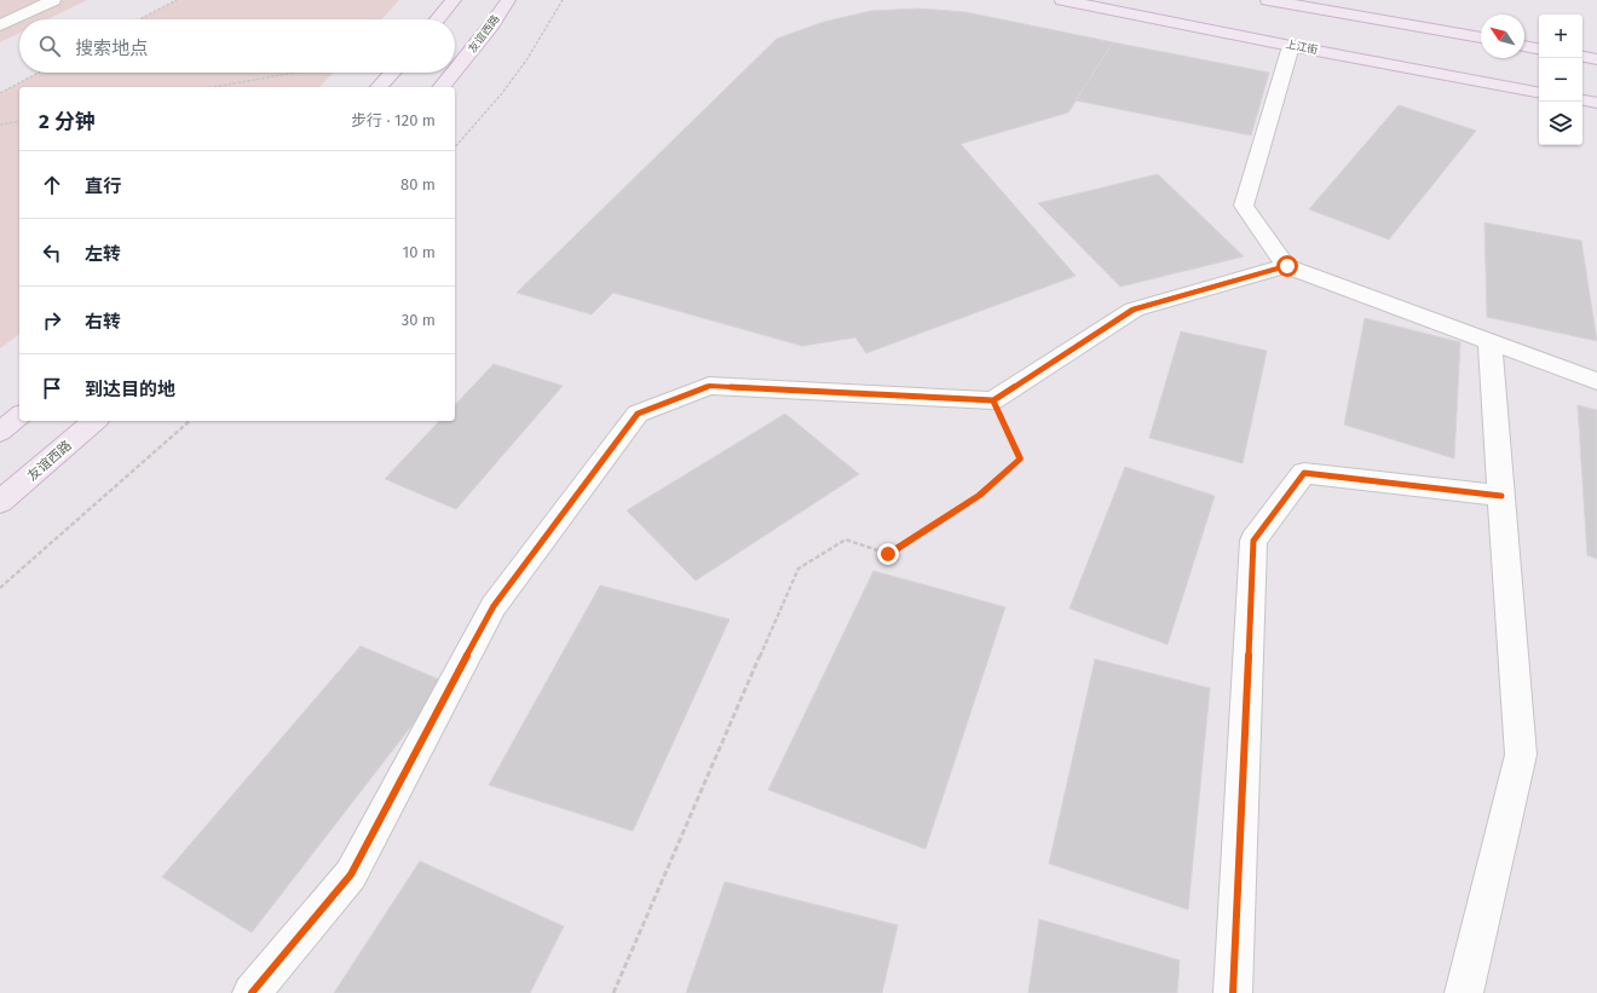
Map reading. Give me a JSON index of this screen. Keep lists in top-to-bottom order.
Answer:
{
  "streets": {
    "main road": ["友谊西路", "上江街"]
  },
  "north": "top left",
  "page": {
    "map_buttons": ["+", "−"],
    "search": "搜索地点",
    "heading": ["2 分钟", "步行 · 120 m"],
    "list": [
      ["直行", "80 m"],
      ["左转", "10 m"],
      ["右转", "30 m"],
      "到达目的地"
    ]
  }
}
